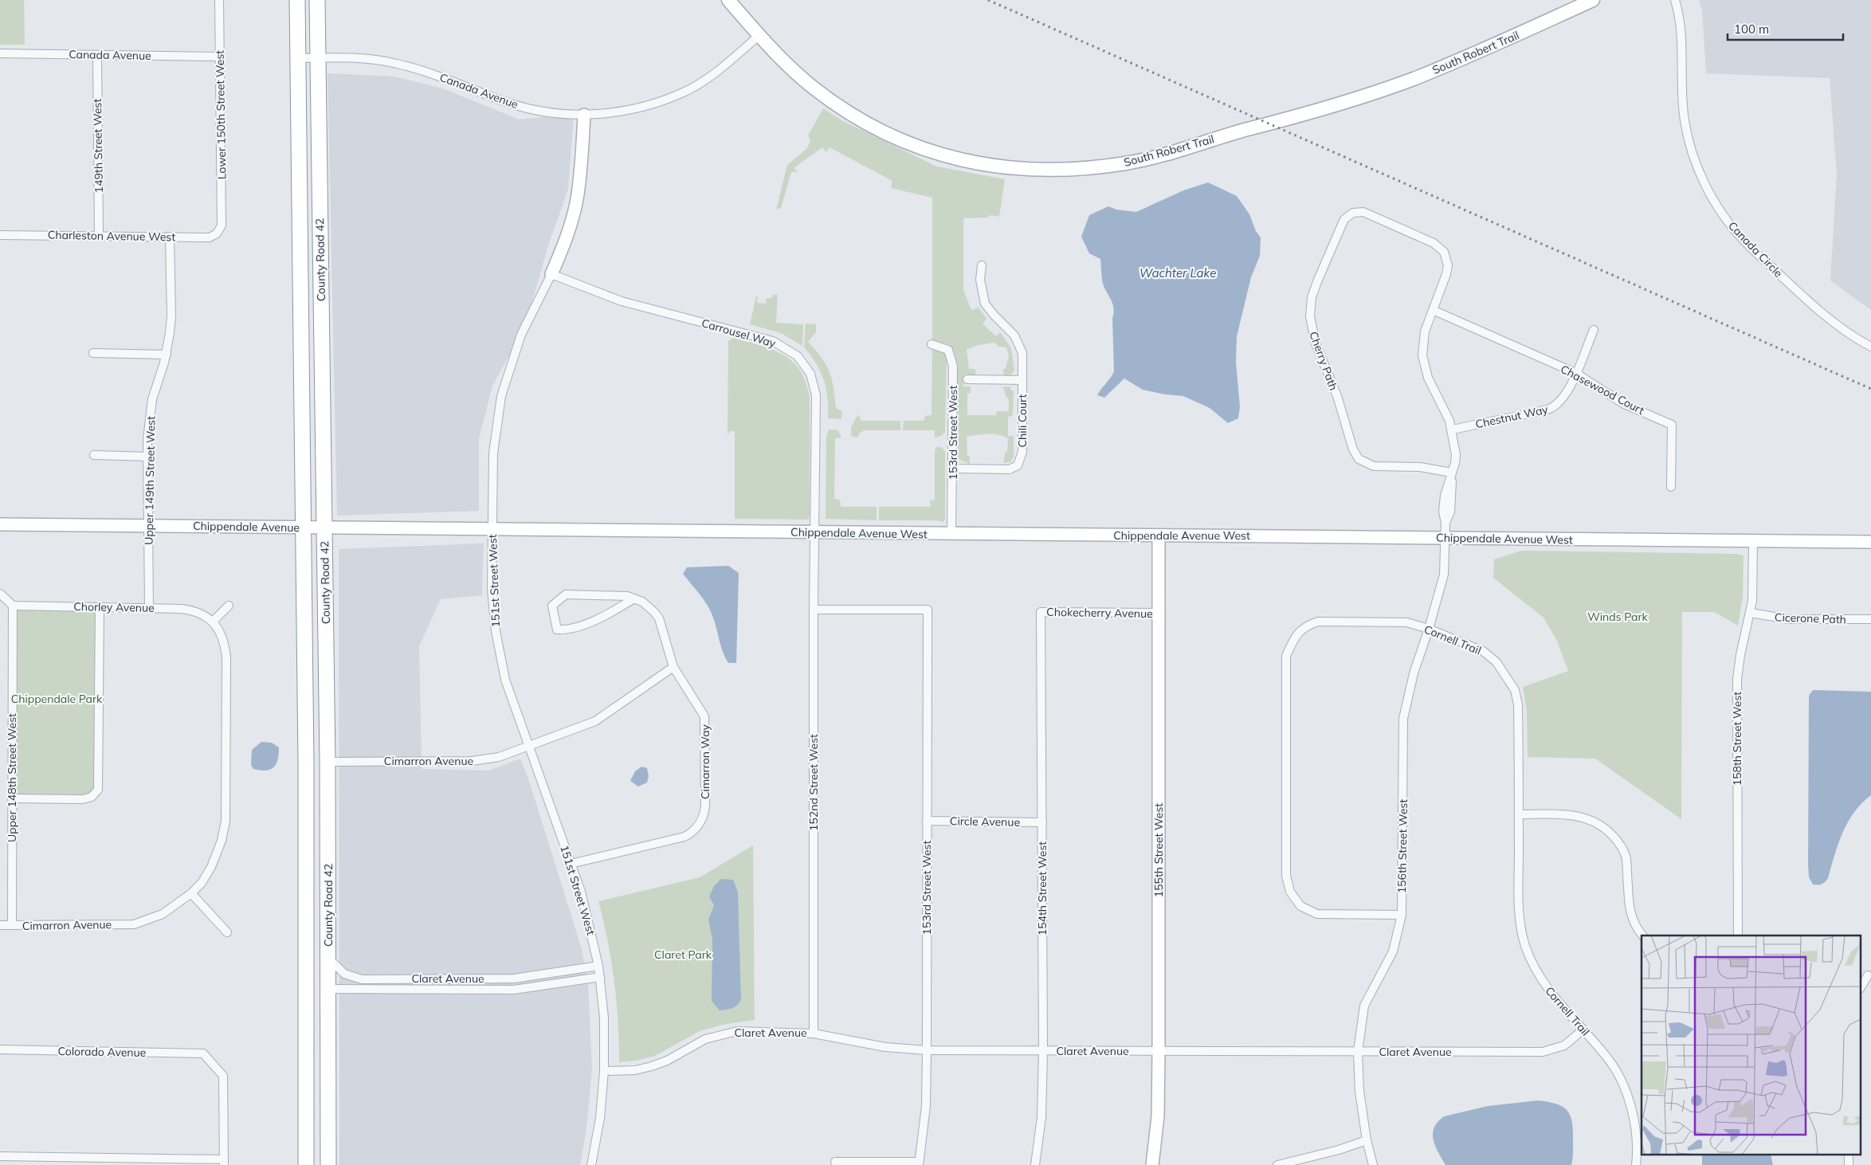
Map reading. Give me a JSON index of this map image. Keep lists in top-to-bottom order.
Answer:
{
  "streets": {
    "highway": ["County Road 42"],
    "main road": ["South Robert Trail"],
    "street": [
      "Canada Avenue",
      "Lower 150th Street West",
      "149th Street West",
      "Charleston Avenue West",
      "Canada Circle",
      "Carrousel Way",
      "Cherry Path",
      "Chasewood Court",
      "Chestnut Way",
      "Chili Court",
      "153rd Street West",
      "Upper 149th Street West",
      "Chippendale Avenue",
      "Chippendale Avenue West",
      "151st Street West",
      "Chorley Avenue",
      "Chokecherry Avenue",
      "Cicerone Path",
      "Cornell Trail",
      "158th Street West",
      "Cimarron Avenue",
      "Cimarron Way",
      "Upper 148th Street West",
      "152nd Street West",
      "Circle Avenue",
      "156th Street West",
      "155th Street West",
      "154th Street West",
      "Claret Avenue",
      "Colorado Avenue"
    ]
  },
  "crossings": [
    ["South Robert Trail", "Canada Avenue"],
    ["Canada Avenue", "Lower 150th Street West"],
    ["Canada Avenue", "149th Street West"],
    ["Canada Avenue", "County Road 42"],
    ["Canada Avenue", "151st Street West"],
    ["Lower 150th Street West", "Charleston Avenue West"],
    ["149th Street West", "Charleston Avenue West"],
    ["Charleston Avenue West", "Upper 149th Street West"],
    ["County Road 42", "Chippendale Avenue"],
    ["County Road 42", "Cimarron Avenue"],
    ["County Road 42", "Claret Avenue"],
    ["Carrousel Way", "Chippendale Avenue West"],
    ["Carrousel Way", "151st Street West"],
    ["Carrousel Way", "152nd Street West"],
    ["Cherry Path", "156th Street West"],
    ["Chasewood Court", "Chestnut Way"],
    ["Chasewood Court", "156th Street West"],
    ["Chestnut Way", "156th Street West"],
    ["Chili Court", "153rd Street West"],
    ["153rd Street West", "Chippendale Avenue West"],
    ["153rd Street West", "152nd Street West"],
    ["153rd Street West", "Circle Avenue"],
    ["153rd Street West", "Claret Avenue"],
    ["Upper 149th Street West", "Chippendale Avenue"],
    ["Upper 149th Street West", "Chorley Avenue"],
    ["Chippendale Avenue", "Chippendale Avenue West"],
    ["Chippendale Avenue", "151st Street West"],
    ["Chippendale Avenue West", "151st Street West"],
    ["Chippendale Avenue West", "158th Street West"],
    ["Chippendale Avenue West", "152nd Street West"],
    ["Chippendale Avenue West", "156th Street West"],
    ["Chippendale Avenue West", "155th Street West"],
    ["151st Street West", "Cimarron Avenue"],
    ["151st Street West", "Cimarron Way"],
    ["151st Street West", "Claret Avenue"],
    ["Chorley Avenue", "Upper 148th Street West"],
    ["Chokecherry Avenue", "155th Street West"],
    ["Chokecherry Avenue", "154th Street West"],
    ["Cicerone Path", "158th Street West"],
    ["Cornell Trail", "156th Street West"],
    ["Cornell Trail", "Claret Avenue"],
    ["Cimarron Avenue", "Upper 148th Street West"],
    ["152nd Street West", "Claret Avenue"],
    ["Circle Avenue", "154th Street West"],
    ["156th Street West", "Claret Avenue"],
    ["155th Street West", "Claret Avenue"],
    ["154th Street West", "Claret Avenue"]
  ],
  "water": ["Wachter Lake"],
  "parks": ["Winds Park", "Chippendale Park", "Claret Park"],
  "scale_bar": "100 m"
}
